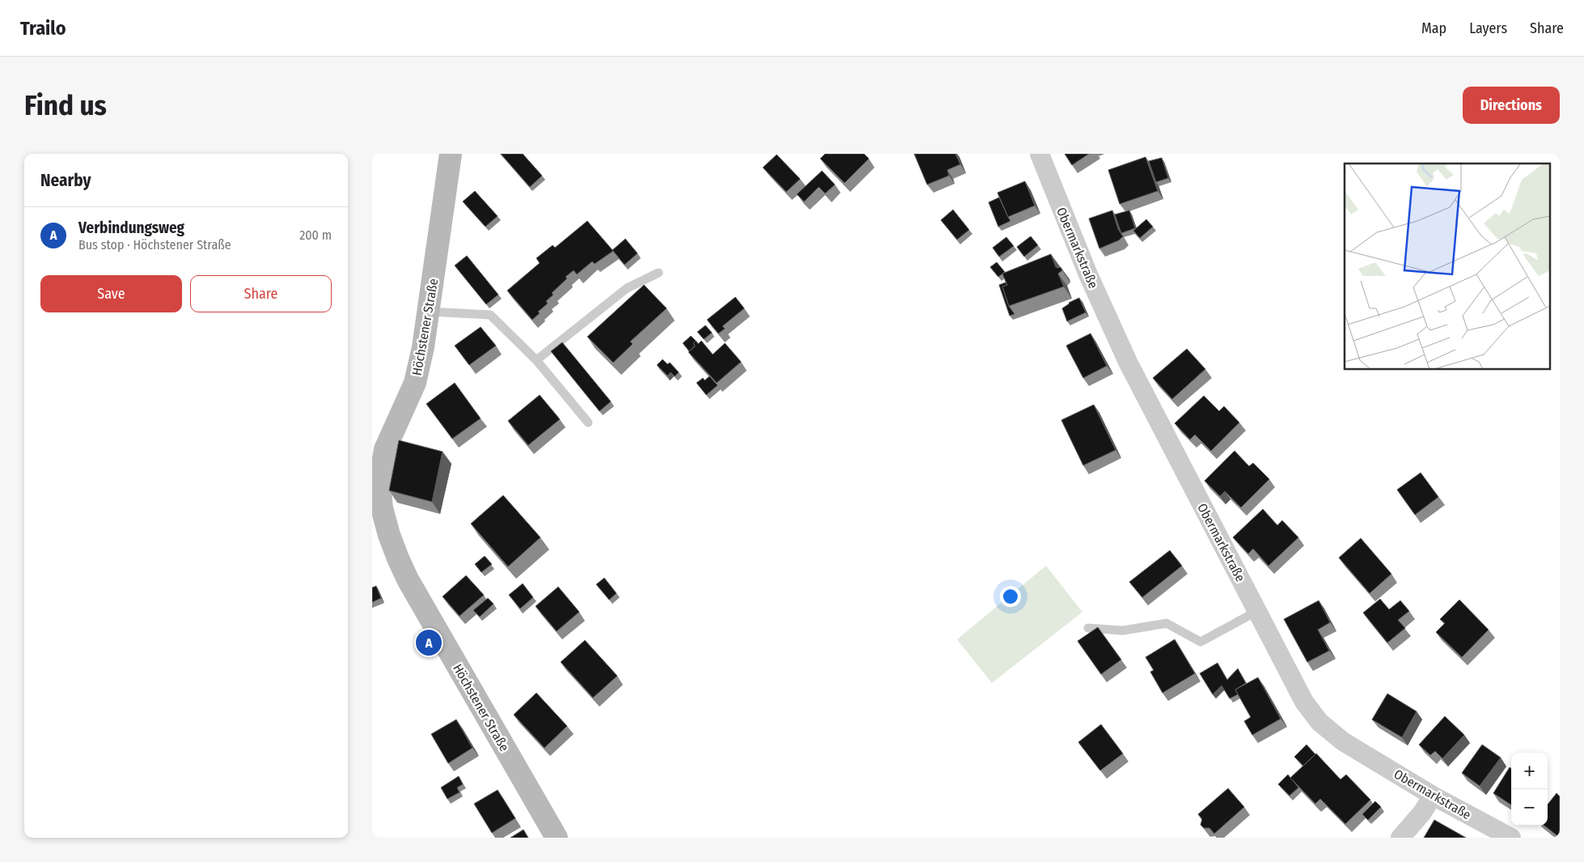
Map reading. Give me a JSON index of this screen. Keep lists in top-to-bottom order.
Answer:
{
  "streets": {
    "main road": ["Höchstener Straße"],
    "street": ["Obermarkstraße"]
  },
  "page": {
    "header": "Trailo",
    "nav": ["Map", "Layers", "Share"],
    "buttons": [
      "Directions",
      ["Save", "Share"]
    ],
    "title": "Find us",
    "heading": "Nearby",
    "list": [
      {
        "mark": "A",
        "name": "Verbindungsweg",
        "note": "Bus stop · Höchstener Straße",
        "value": "200 m"
      }
    ],
    "pins": "A",
    "map_buttons": ["+", "−"]
  }
}
